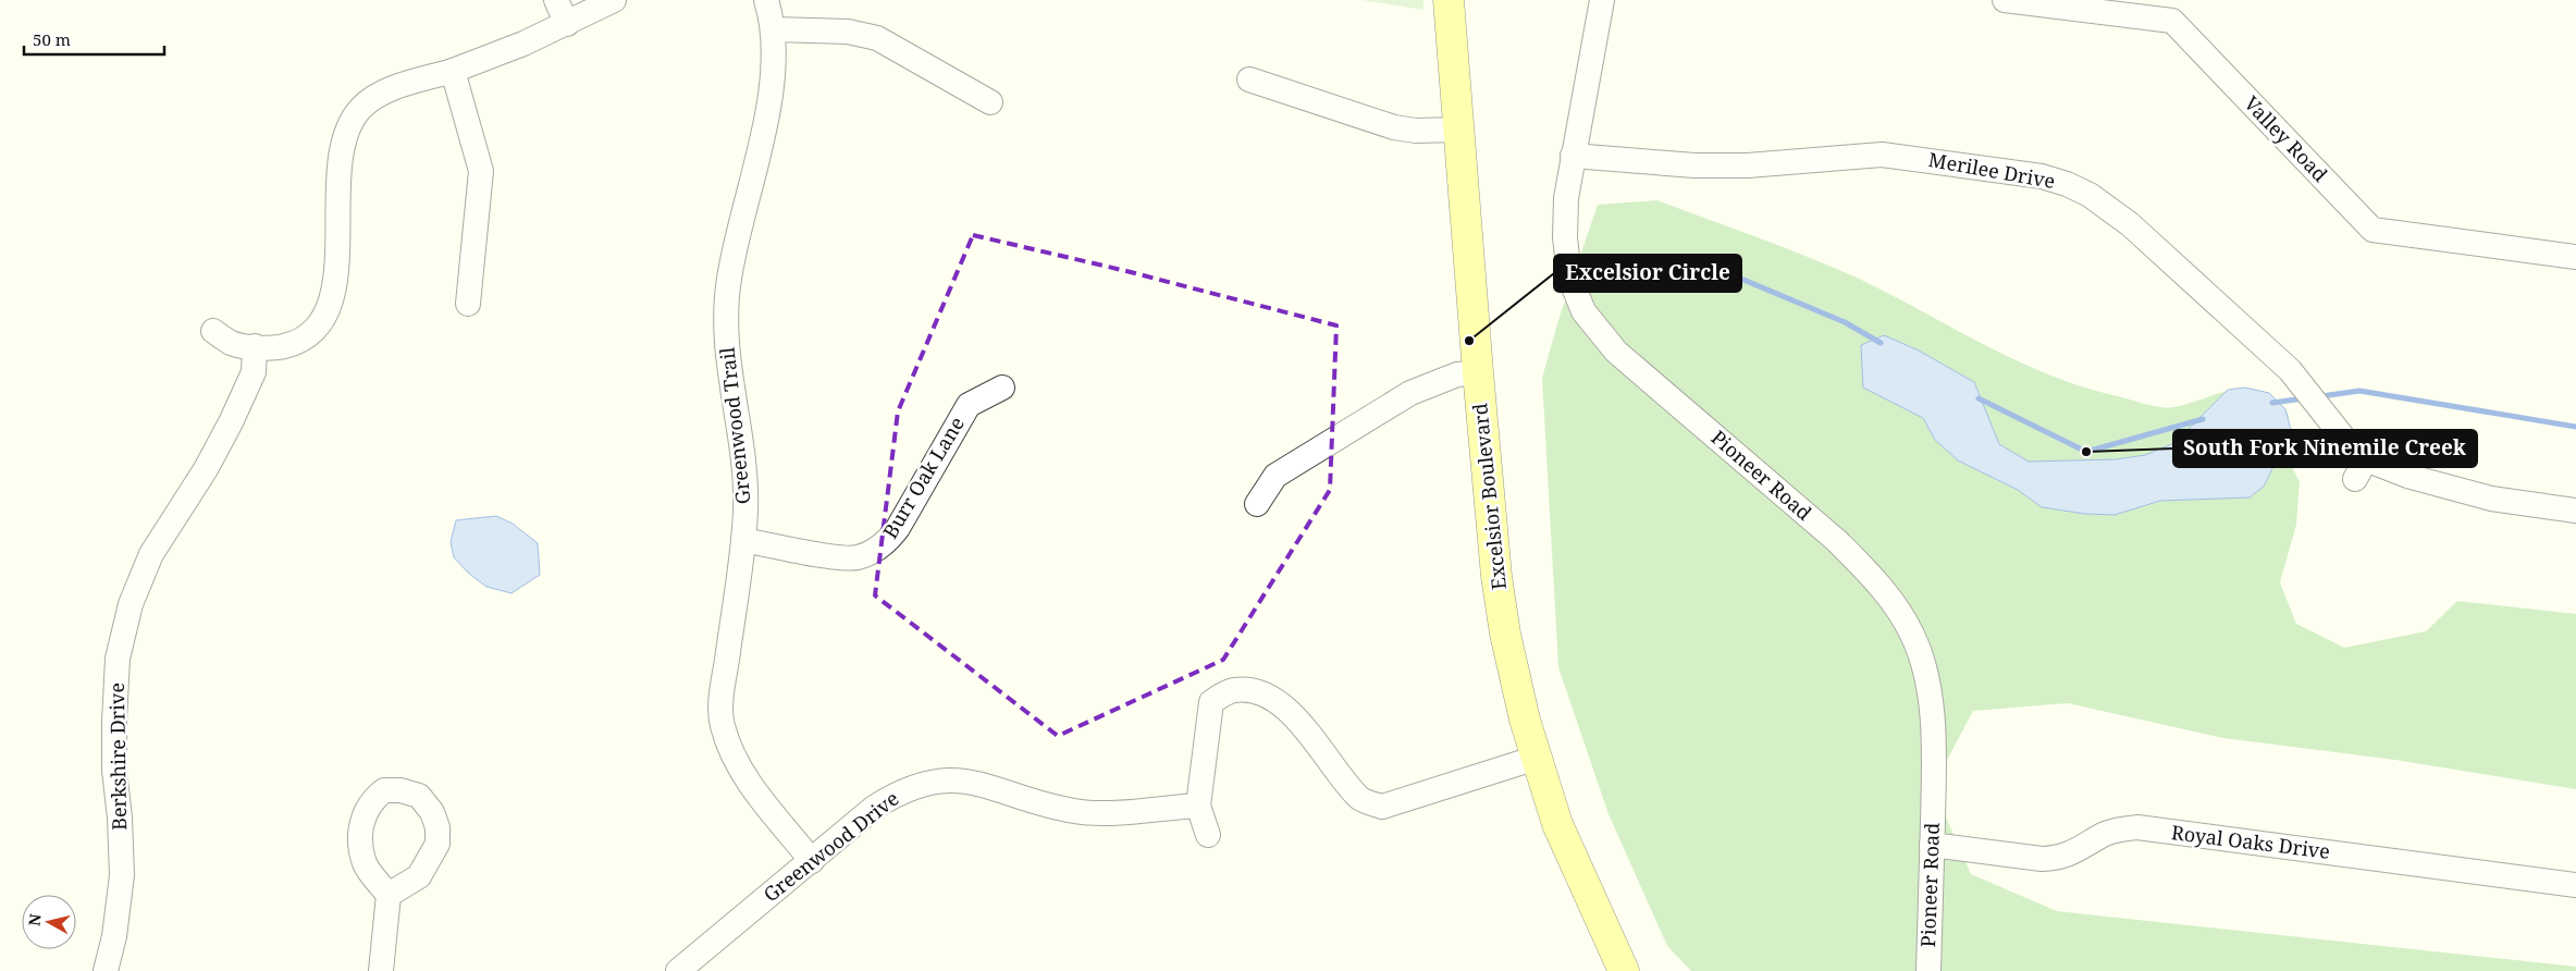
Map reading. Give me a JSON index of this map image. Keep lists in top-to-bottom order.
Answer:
{
  "streets": {
    "main road": ["Excelsior Boulevard"],
    "street": [
      "Valley Road",
      "Merilee Drive",
      "Greenwood Trail",
      "Pioneer Road",
      "Burr Oak Lane",
      "Berkshire Drive",
      "Royal Oaks Drive",
      "Greenwood Drive"
    ]
  },
  "crossings": [
    ["Merilee Drive", "Pioneer Road"],
    ["Greenwood Trail", "Burr Oak Lane"],
    ["Greenwood Trail", "Greenwood Drive"],
    ["Pioneer Road", "Royal Oaks Drive"]
  ],
  "places": ["Excelsior Circle", "South Fork Ninemile Creek"],
  "scale_bar": "50 m",
  "north": "left"
}
